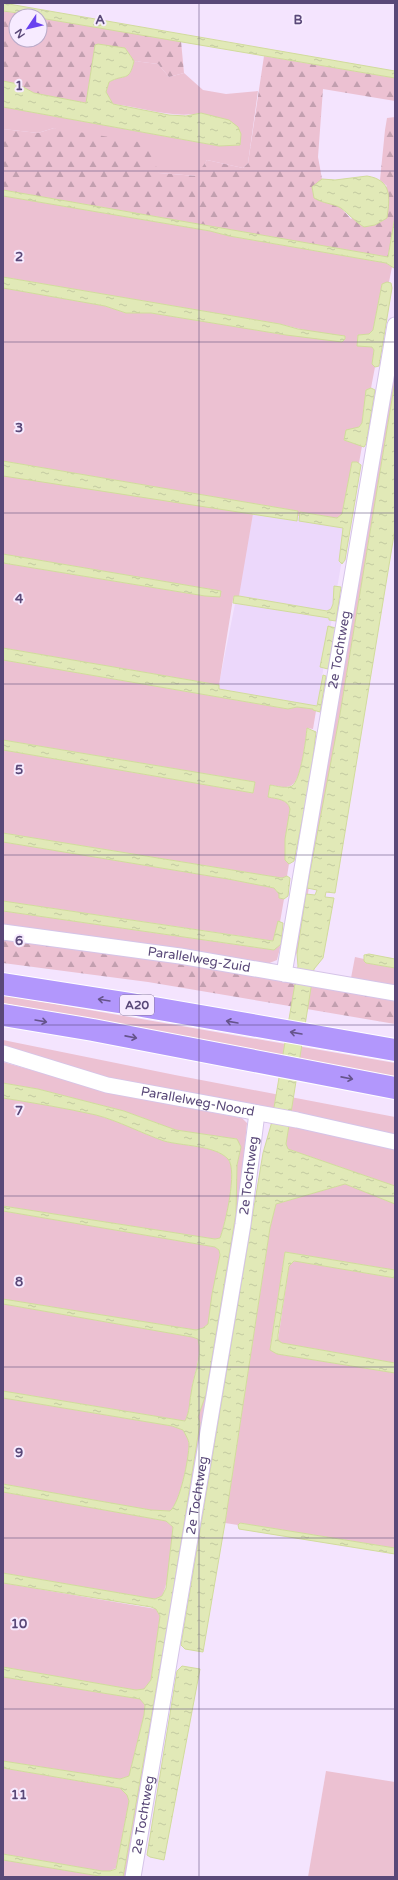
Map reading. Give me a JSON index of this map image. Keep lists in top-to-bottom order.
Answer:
{
  "streets": {
    "highway": ["A20"],
    "street": ["2e Tochtweg", "Parallelweg-Zuid", "Parallelweg-Noord"]
  },
  "crossings": [
    ["2e Tochtweg", "Parallelweg-Zuid"],
    ["2e Tochtweg", "Parallelweg-Noord"]
  ],
  "north": "bottom left",
  "grid": {
    "columns": ["A", "B"],
    "rows": [
      "1",
      "2",
      "3",
      "4",
      "5",
      "6",
      "7",
      "8",
      "9",
      "10",
      "11"
    ]
  }
}
